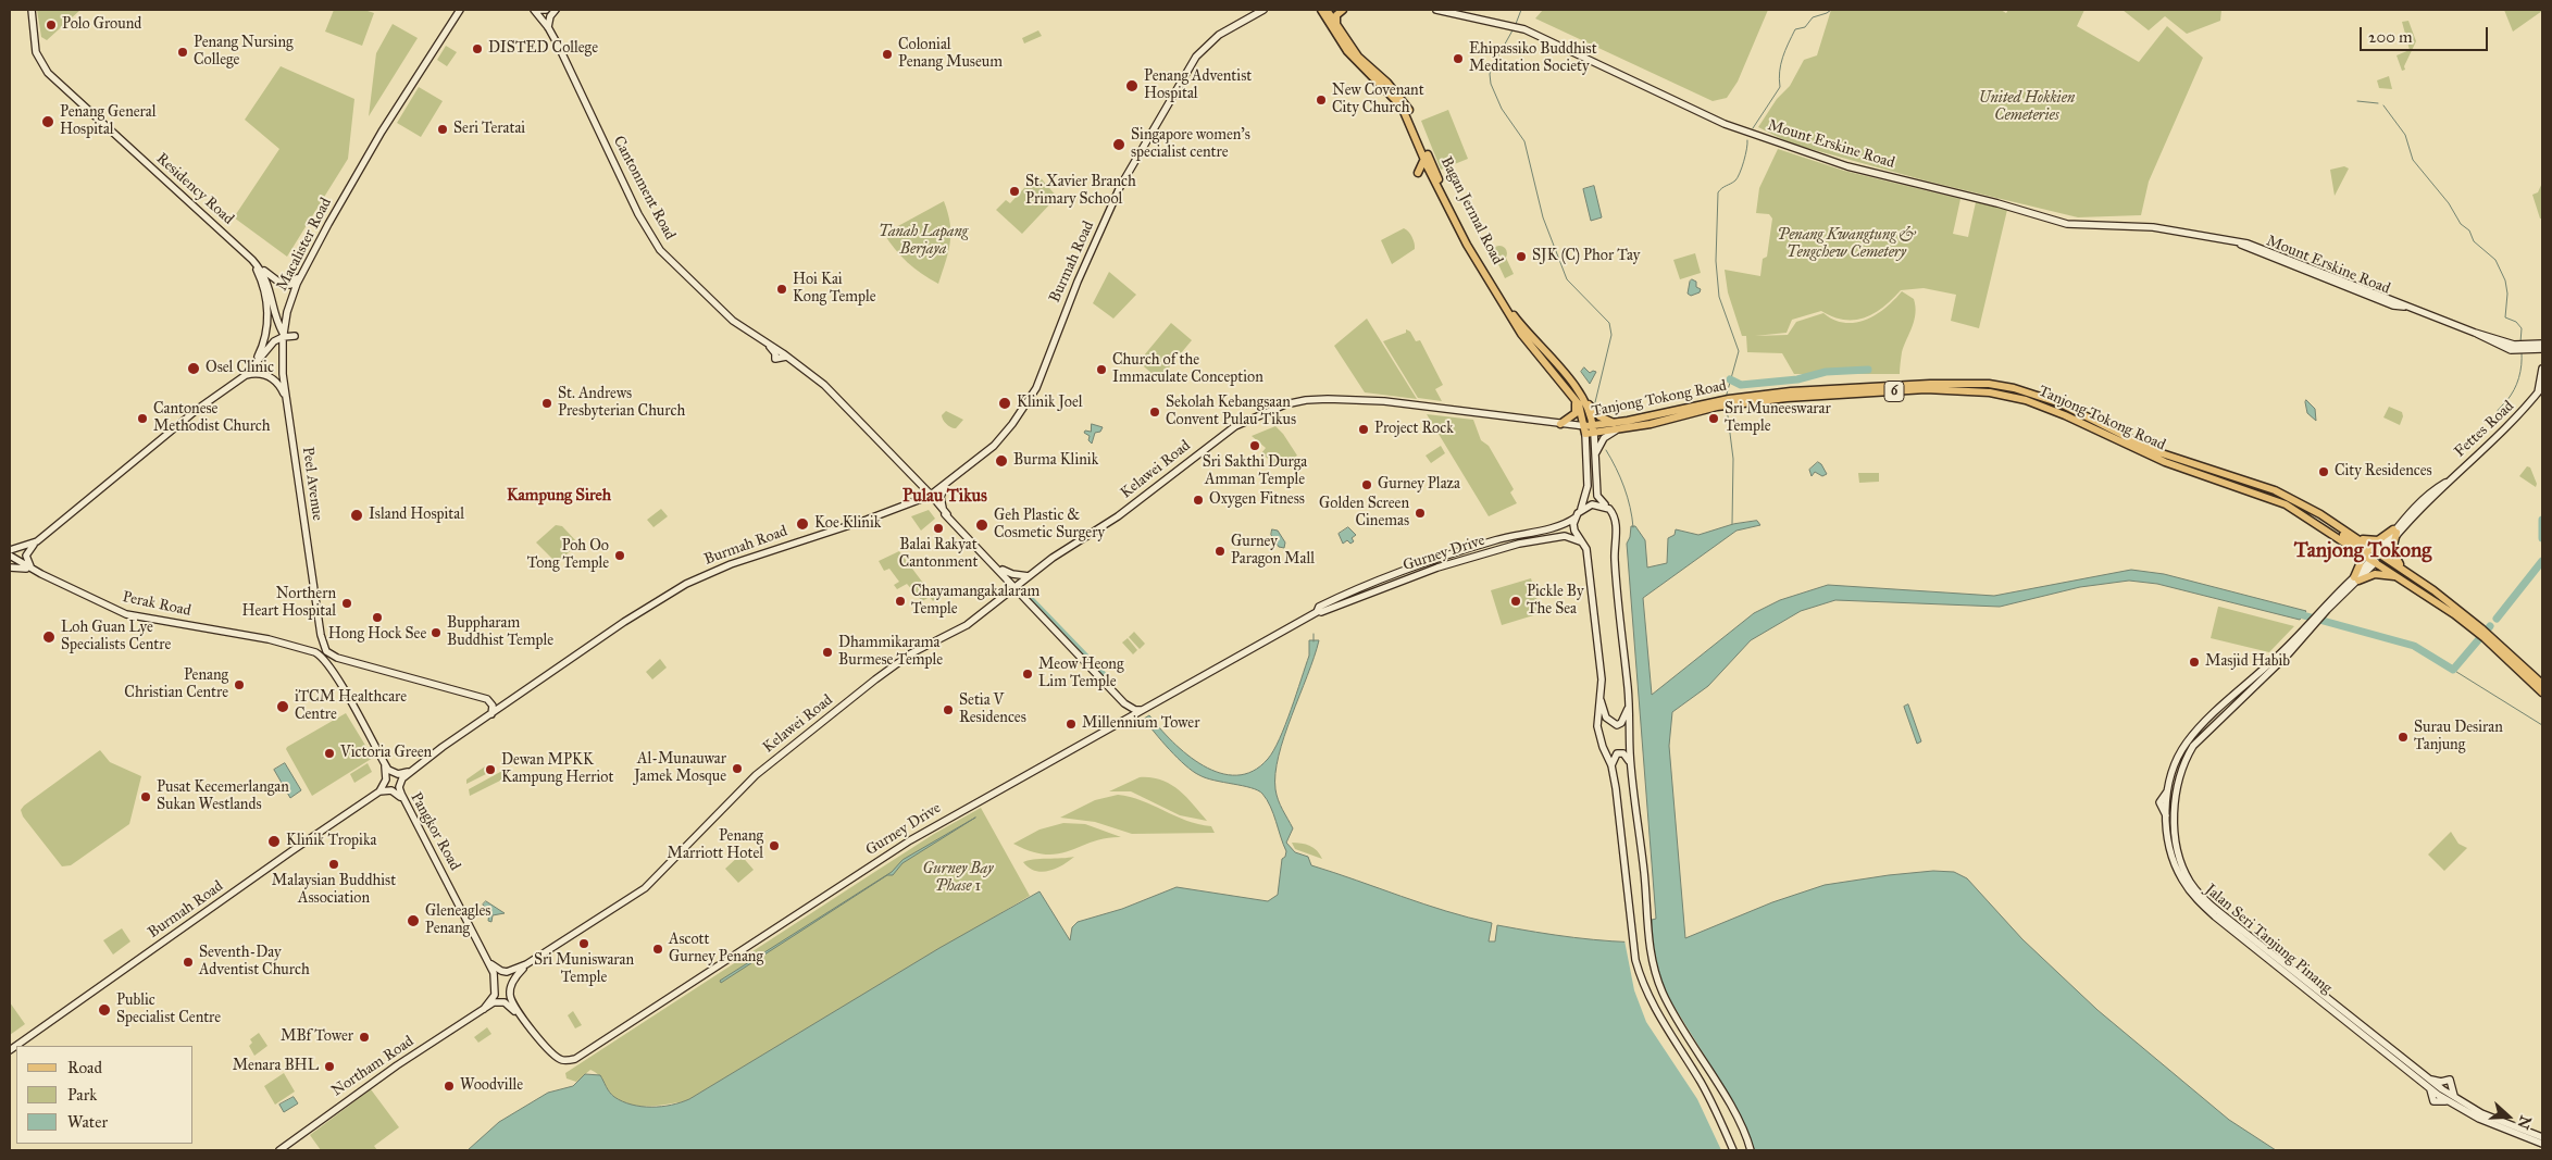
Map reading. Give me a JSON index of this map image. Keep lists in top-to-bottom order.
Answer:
{
  "streets": {
    "main road": [
      "Mount Erskine Road",
      "Cantonment Road",
      "Residency Road",
      "Bagan Jermal Road",
      "Macalister Road",
      "Burmah Road",
      "6",
      "Tanjong Tokong Road",
      "Fettes Road",
      "Kelawei Road",
      "Peel Avenue",
      "Gurney Drive",
      "Perak Road",
      "Pangkor Road",
      "Jalan Seri Tanjung Pinang",
      "Northam Road"
    ]
  },
  "crossings": [
    ["Cantonment Road", "Burmah Road"],
    ["Cantonment Road", "Kelawei Road"],
    ["Cantonment Road", "Gurney Drive"],
    ["Bagan Jermal Road", "Tanjong Tokong Road"],
    ["Bagan Jermal Road", "Kelawei Road"],
    ["Macalister Road", "Peel Avenue"],
    ["Burmah Road", "Pangkor Road"],
    ["Tanjong Tokong Road", "Fettes Road"],
    ["Tanjong Tokong Road", "Kelawei Road"],
    ["Tanjong Tokong Road", "Jalan Seri Tanjung Pinang"],
    ["Fettes Road", "Jalan Seri Tanjung Pinang"],
    ["Kelawei Road", "Gurney Drive"],
    ["Kelawei Road", "Pangkor Road"],
    ["Pangkor Road", "Northam Road"]
  ],
  "districts": ["Kampung Sireh", "Pulau Tikus", "Tanjong Tokong"],
  "parks": [
    "United Hokkien Cemeteries",
    "Tanah Lapang Berjaya",
    "Penang Kwangtung & Tengchew Cemetery",
    "Gurney Bay Phase 1"
  ],
  "places": [
    "Polo Ground",
    "DISTED College",
    "Penang Nursing College",
    "Colonial Penang Museum",
    "Ehipassiko Buddhist Meditation Society",
    "Penang Adventist Hospital",
    "New Covenant City Church",
    "Penang General Hospital",
    "Seri Teratai",
    "Singapore women's specialist centre",
    "St. Xavier Branch Primary School",
    "SJK (C) Phor Tay",
    "Hoi Kai Kong Temple",
    "Osel Clinic",
    "Church of the Immaculate Conception",
    "St. Andrews Presbyterian Church",
    "Klinik Joel",
    "Sekolah Kebangsaan Convent Pulau Tikus",
    "Cantonese Methodist Church",
    "Sri Muneeswarar Temple",
    "Project Rock",
    "Sri Sakthi Durga Amman Temple",
    "Burma Klinik",
    "City Residences",
    "Gurney Plaza",
    "Oxygen Fitness",
    "Golden Screen Cinemas",
    "Island Hospital",
    "Koe Klinik",
    "Geh Plastic & Cosmetic Surgery",
    "Balai Rakyat Cantonment",
    "Gurney Paragon Mall",
    "Poh Oo Tong Temple",
    "Chayamangakalaram Temple",
    "Pickle By The Sea",
    "Northern Heart Hospital",
    "Hong Hock See",
    "Buppharam Buddhist Temple",
    "Loh Guan Lye Specialists Centre",
    "Dhammikarama Burmese Temple",
    "Masjid Habib",
    "Meow Heong Lim Temple",
    "Penang Christian Centre",
    "iTCM Healthcare Centre",
    "Setia V Residences",
    "Millennium Tower",
    "Surau Desiran Tanjung",
    "Victoria Green",
    "Al-Munauwar Jamek Mosque",
    "Dewan MPKK Kampung Herriot",
    "Pusat Kecemerlangan Sukan Westlands",
    "Klinik Tropika",
    "Penang Marriott Hotel",
    "Malaysian Buddhist Association",
    "Gleneagles Penang",
    "Sri Muniswaran Temple",
    "Ascott Gurney Penang",
    "Seventh-Day Adventist Church",
    "Public Specialist Centre",
    "MBf Tower",
    "Menara BHL",
    "Woodville"
  ],
  "legend": ["Road", "Park", "Water"],
  "scale_bar": "200 m",
  "north": "right"
}
